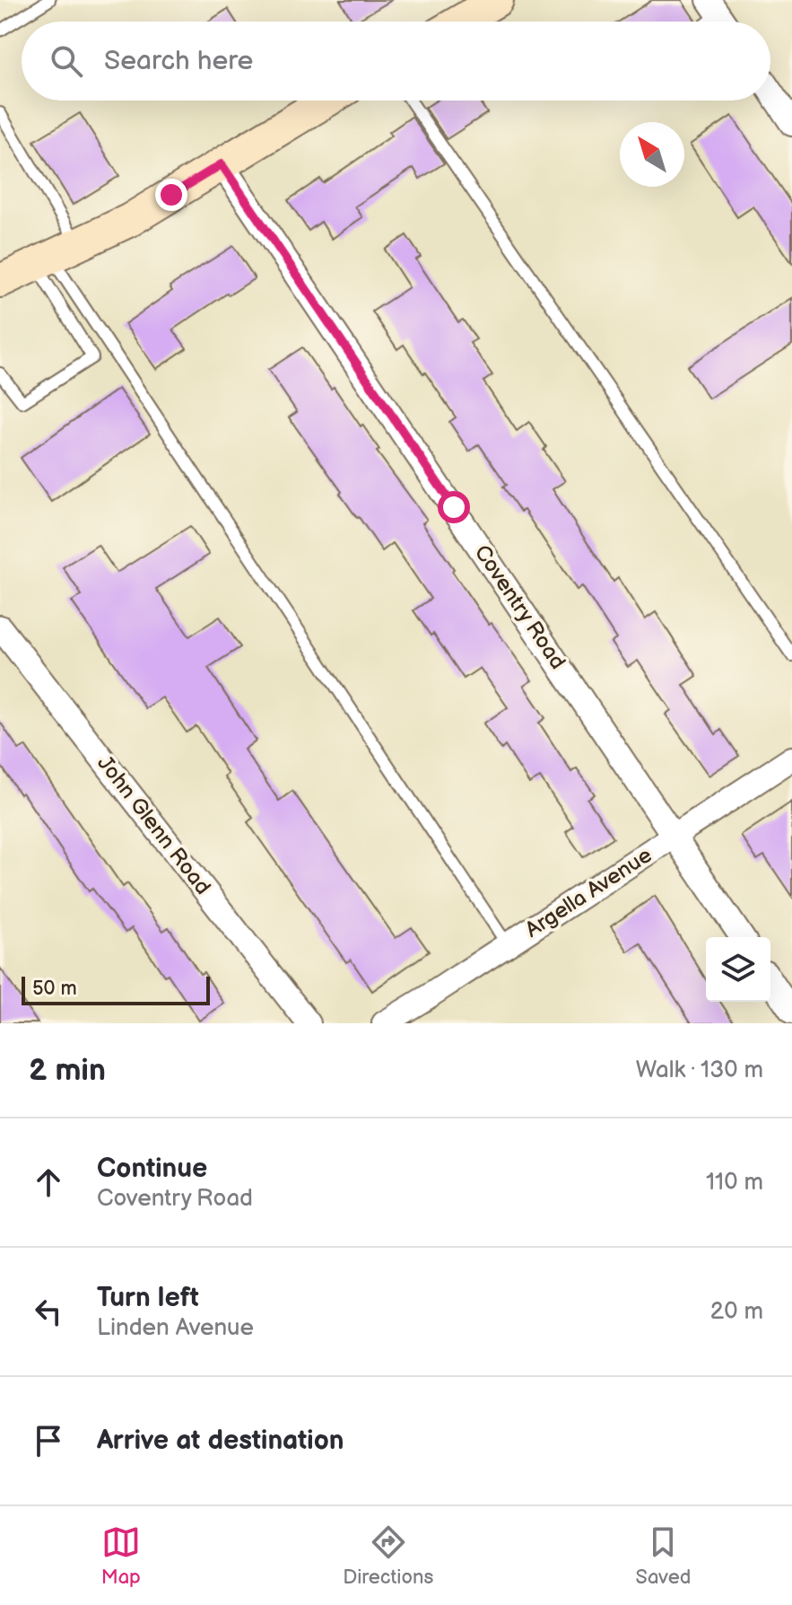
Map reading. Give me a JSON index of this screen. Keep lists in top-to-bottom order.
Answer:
{
  "streets": {
    "street": ["Coventry Road", "John Glenn Road", "Argella Avenue"]
  },
  "crossings": [
    ["Coventry Road", "Argella Avenue"]
  ],
  "scale_bar": "50 m",
  "north": "top left",
  "page": {
    "search": "Search here",
    "scale": "50 m",
    "heading": ["2 min", "Walk · 130 m"],
    "list": [
      ["Continue", "Coventry Road", "110 m"],
      ["Turn left", "Linden Avenue", "20 m"],
      "Arrive at destination"
    ],
    "nav": ["Map", "Directions", "Saved"]
  }
}
